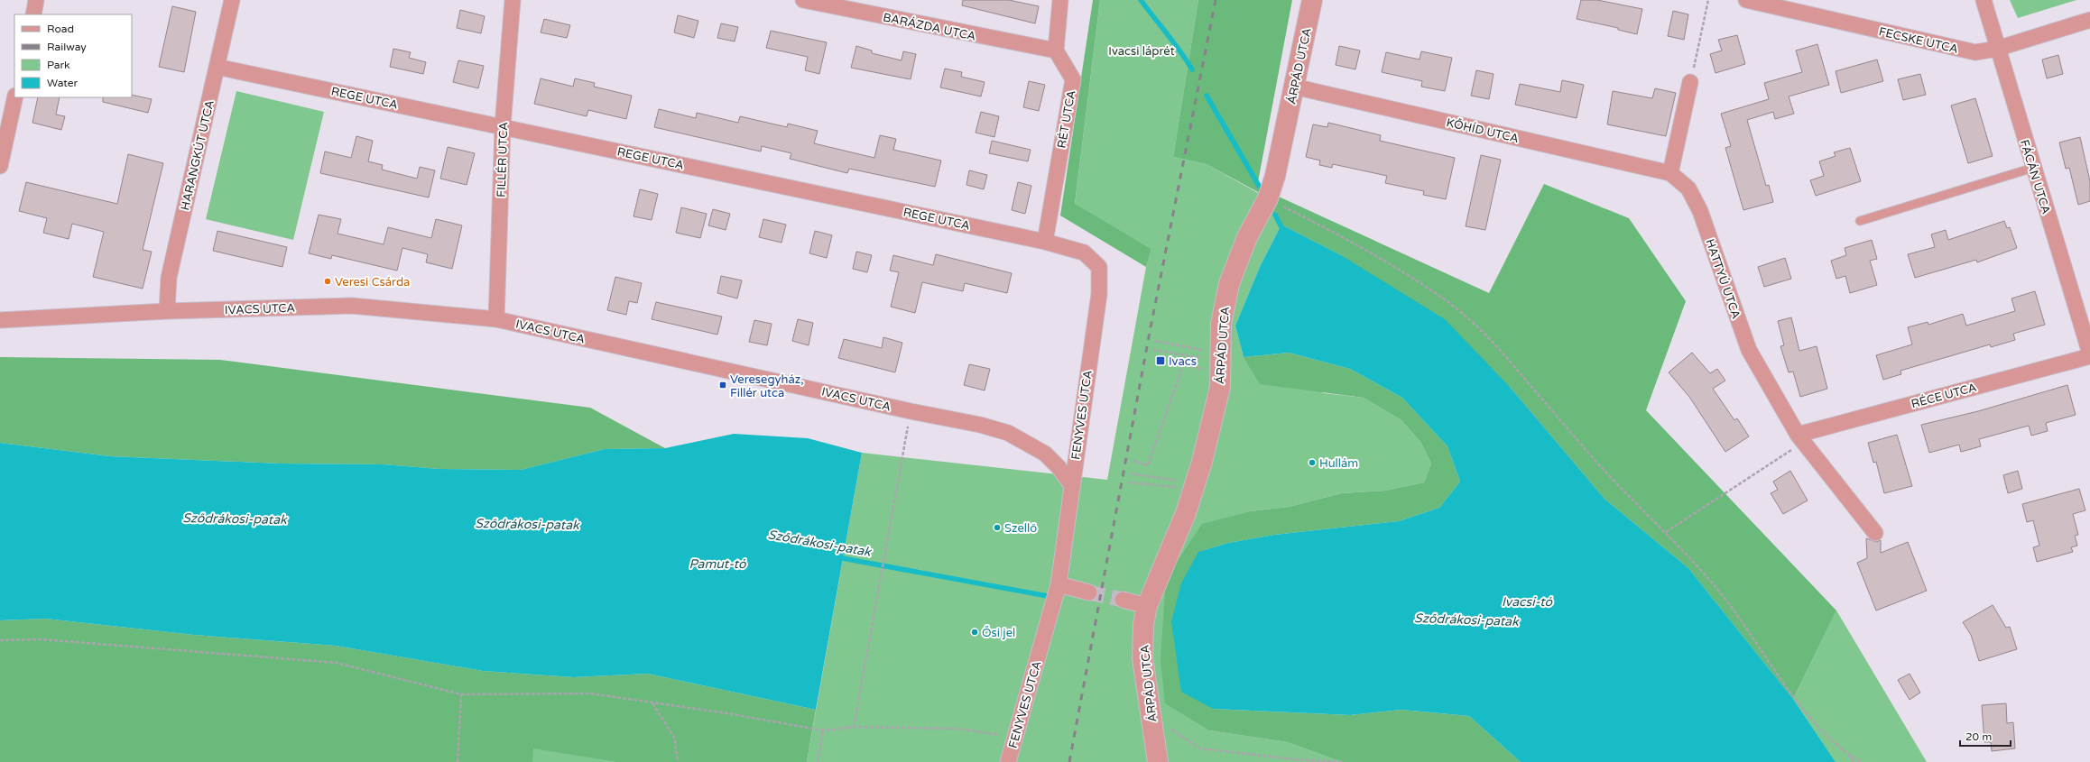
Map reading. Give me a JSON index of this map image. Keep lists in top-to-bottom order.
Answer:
{
  "streets": {
    "street": [
      "BARÁZDA UTCA",
      "FECSKE UTCA",
      "ÁRPÁD UTCA",
      "REGE UTCA",
      "RÉT UTCA",
      "KŐHÍD UTCA",
      "HARANGKÚT UTCA",
      "FILLÉR UTCA",
      "FÁCÁN UTCA",
      "HATTYÚ UTCA",
      "IVACS UTCA",
      "RÉCE UTCA",
      "FENYVES UTCA"
    ]
  },
  "crossings": [
    ["BARÁZDA UTCA", "RÉT UTCA"],
    ["FECSKE UTCA", "FÁCÁN UTCA"],
    ["ÁRPÁD UTCA", "KŐHÍD UTCA"],
    ["REGE UTCA", "RÉT UTCA"],
    ["REGE UTCA", "HARANGKÚT UTCA"],
    ["REGE UTCA", "FILLÉR UTCA"],
    ["REGE UTCA", "FENYVES UTCA"],
    ["KŐHÍD UTCA", "HATTYÚ UTCA"],
    ["HARANGKÚT UTCA", "IVACS UTCA"],
    ["FILLÉR UTCA", "IVACS UTCA"],
    ["HATTYÚ UTCA", "RÉCE UTCA"],
    ["IVACS UTCA", "FENYVES UTCA"]
  ],
  "water": ["Sződrákosi-patak", "Pamut-tó", "Ivacsi-tó"],
  "parks": ["Ivacsi láprét"],
  "places": {
    "other": [
      "Veresi Csárda",
      "Hullám",
      "Szellő",
      "Ősi jel"
    ],
    "transit": ["Ivacs", "Veresegyház, Fillér utca"]
  },
  "legend": [
    "Road",
    "Railway",
    "Park",
    "Water"
  ],
  "scale_bar": "20 m"
}
